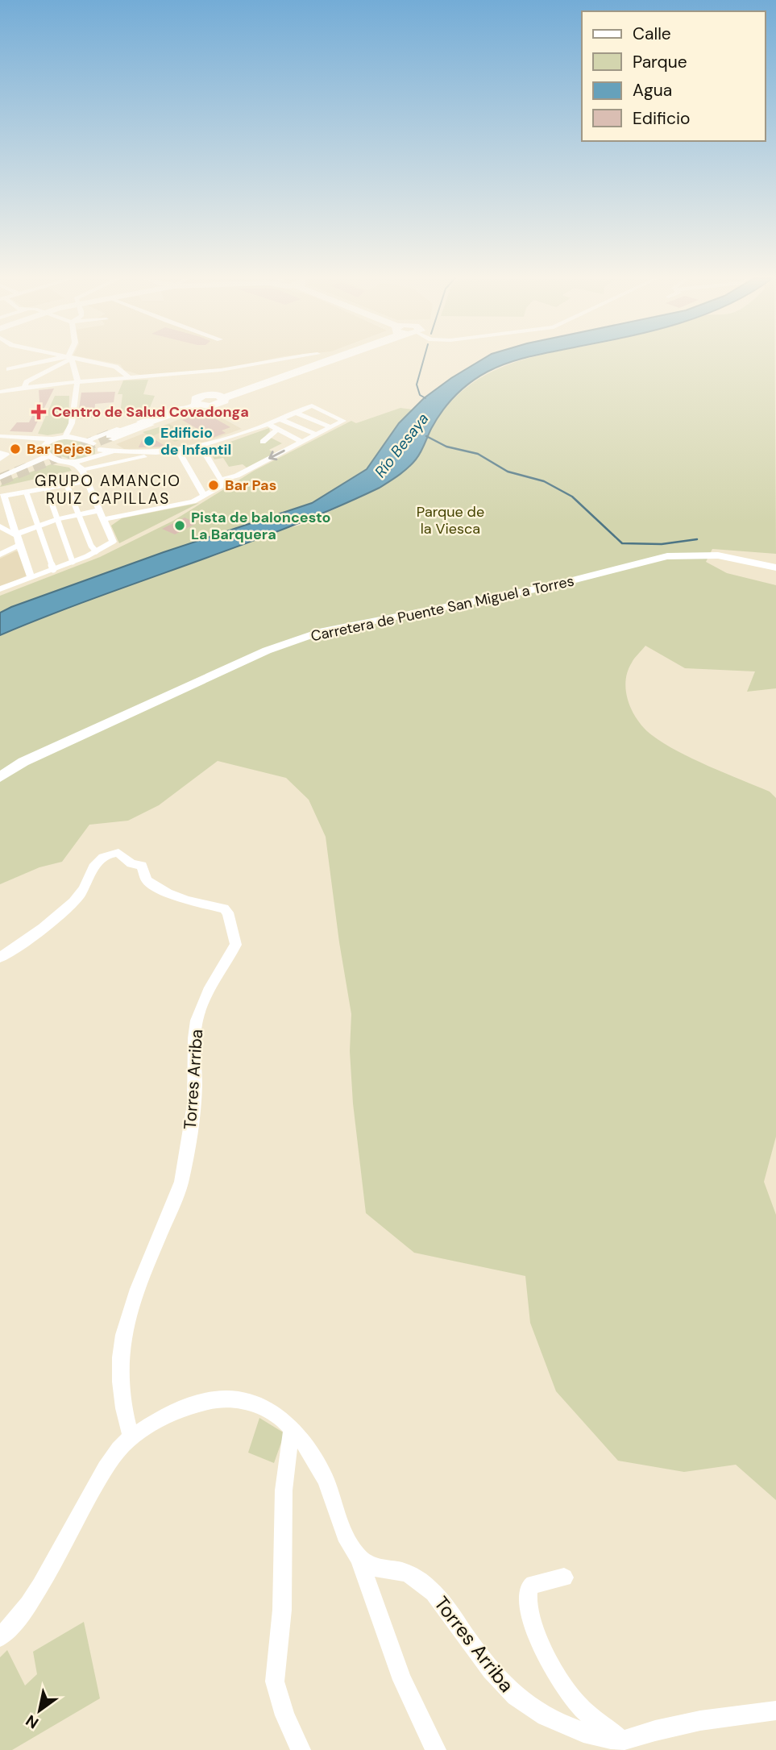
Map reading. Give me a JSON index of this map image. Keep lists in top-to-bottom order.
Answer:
{
  "streets": {
    "street": ["Carretera de Puente San Miguel a Torres", "Torres Arriba"]
  },
  "districts": ["GRUPO AMANCIO RUIZ CAPILLAS"],
  "water": ["Río Besaya"],
  "parks": ["Parque de la Viesca"],
  "places": {
    "health": ["Centro de Salud Covadonga"],
    "other": [
      "Edificio de Infantil",
      "Bar Bejes",
      "Bar Pas",
      "Pista de baloncesto La Barquera"
    ]
  },
  "legend": [
    "Calle",
    "Parque",
    "Agua",
    "Edificio"
  ],
  "north": "bottom left"
}
